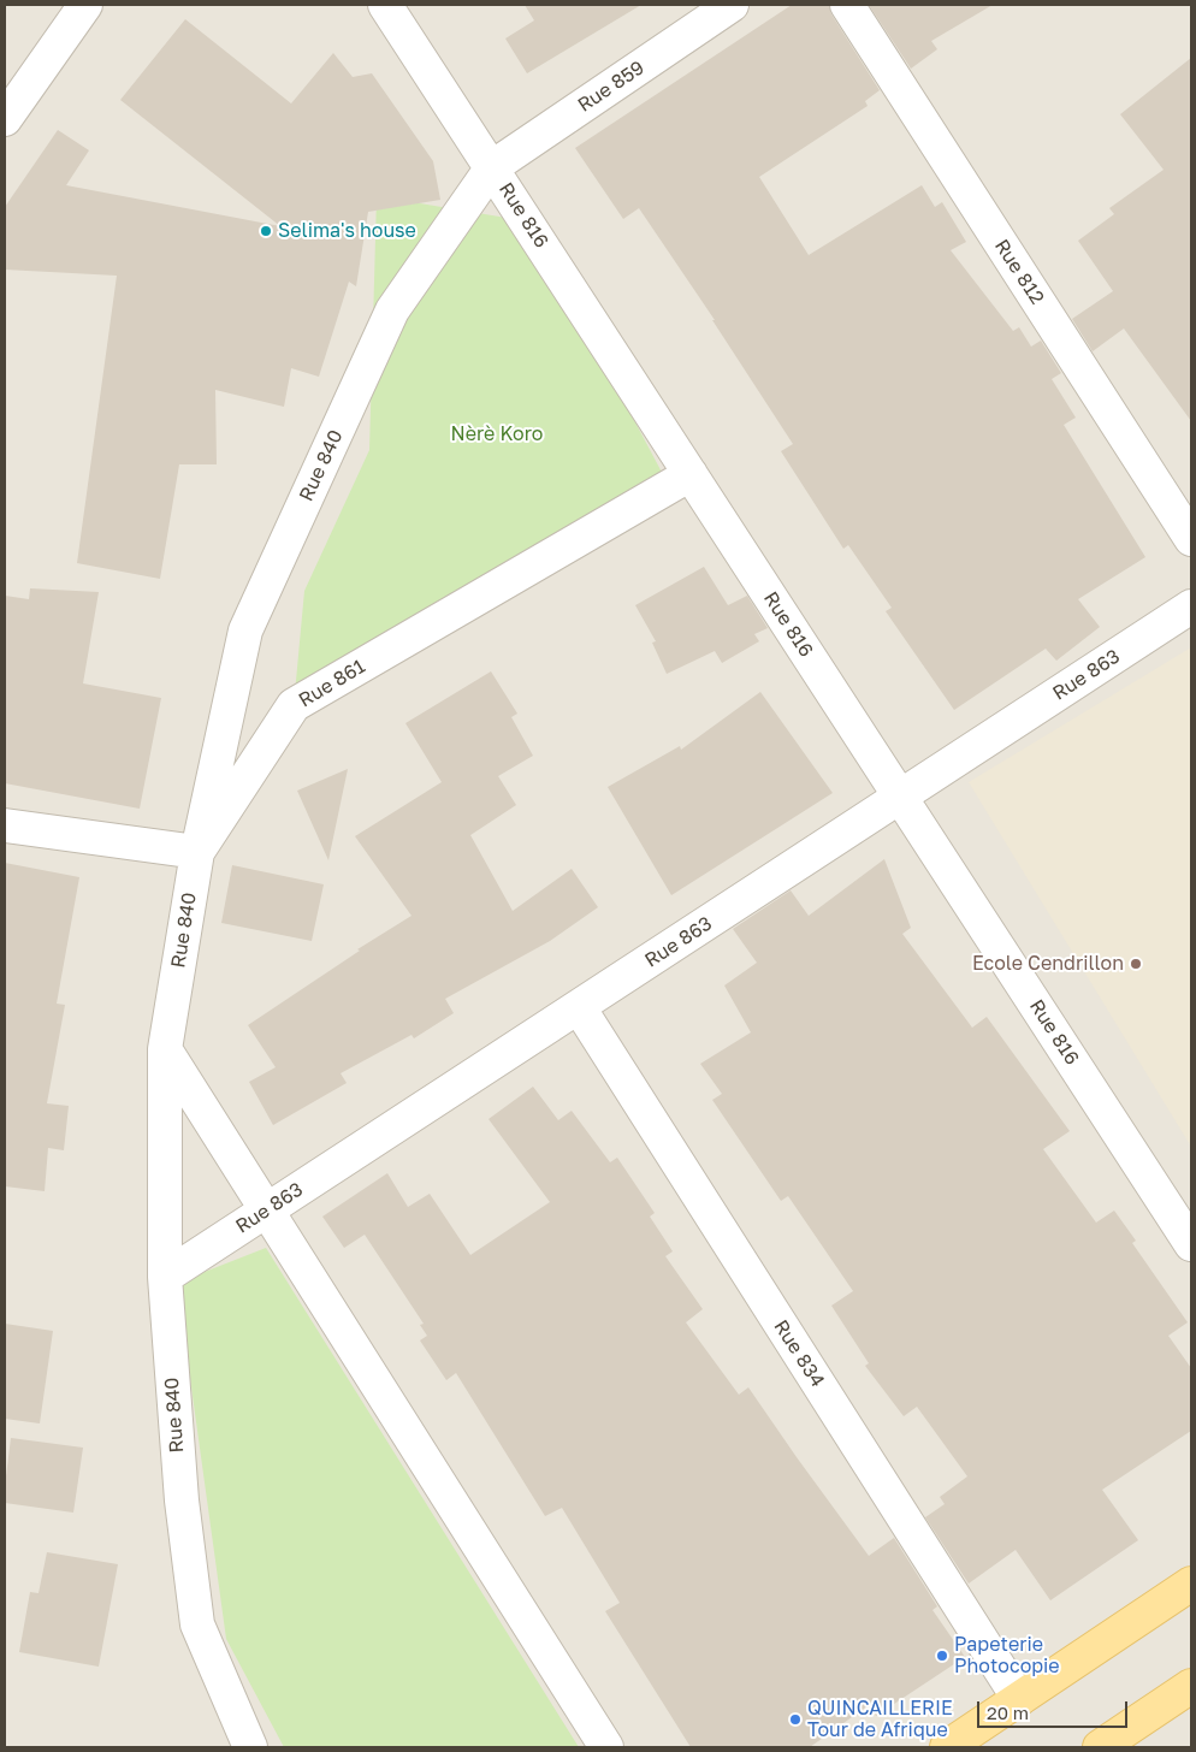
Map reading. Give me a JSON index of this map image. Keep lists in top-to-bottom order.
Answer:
{
  "streets": {
    "street": [
      "Rue 859",
      "Rue 816",
      "Rue 812",
      "Rue 840",
      "Rue 863",
      "Rue 861",
      "Rue 834"
    ]
  },
  "crossings": [
    ["Rue 859", "Rue 816"],
    ["Rue 859", "Rue 840"],
    ["Rue 816", "Rue 840"],
    ["Rue 816", "Rue 863"],
    ["Rue 816", "Rue 861"],
    ["Rue 840", "Rue 863"],
    ["Rue 840", "Rue 861"],
    ["Rue 863", "Rue 834"]
  ],
  "parks": ["Nèrè Koro"],
  "places": [
    "Selima's house",
    "Ecole Cendrillon",
    "Papeterie Photocopie",
    "QUINCAILLERIE Tour de Afrique"
  ],
  "scale_bar": "20 m"
}
